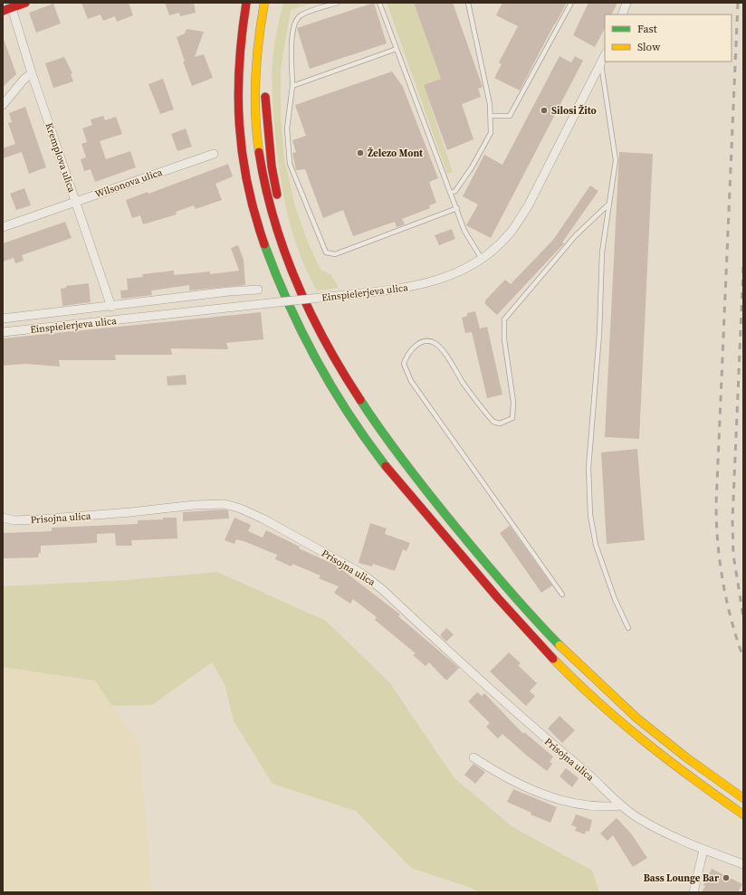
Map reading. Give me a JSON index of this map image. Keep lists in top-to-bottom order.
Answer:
{
  "streets": {
    "street": [
      "Kremplova ulica",
      "Wilsonova ulica",
      "Einspielerjeva ulica",
      "Prisojna ulica"
    ]
  },
  "crossings": [
    ["Kremplova ulica", "Wilsonova ulica"],
    ["Kremplova ulica", "Einspielerjeva ulica"]
  ],
  "places": ["Silosi Žito", "Železo Mont", "Bass Lounge Bar"],
  "legend": ["Fast", "Slow"]
}
